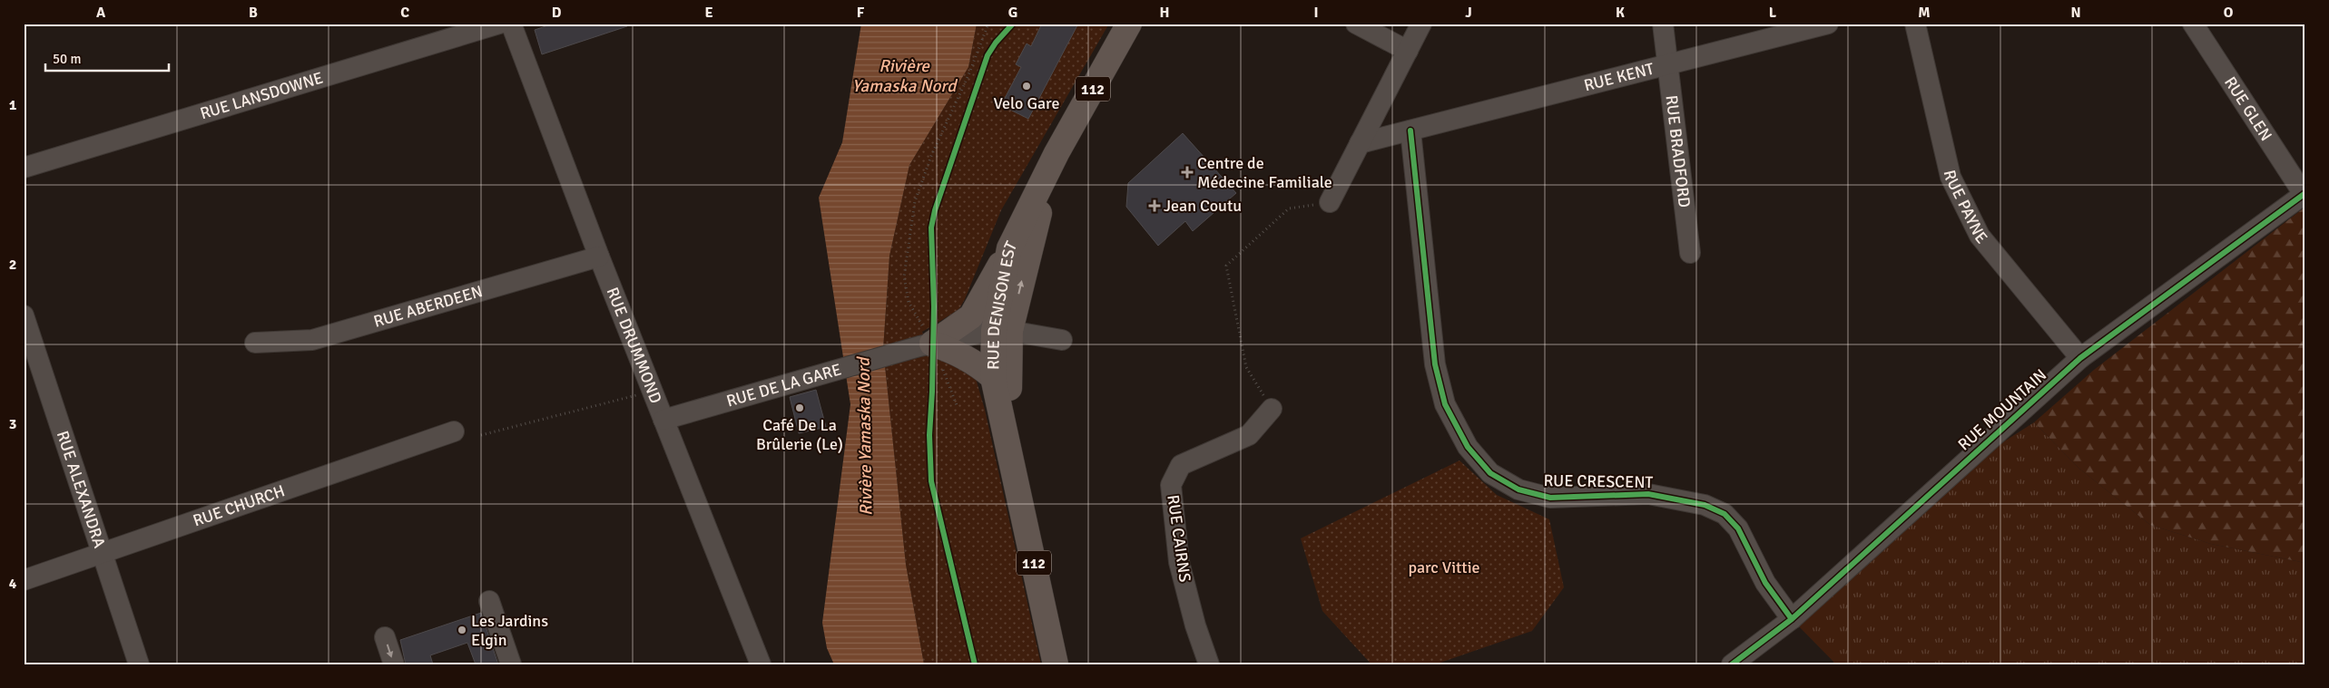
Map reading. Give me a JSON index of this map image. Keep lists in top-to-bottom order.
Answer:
{
  "streets": {
    "main road": ["112", "RUE DENISON EST"],
    "street": [
      "RUE KENT",
      "RUE LANSDOWNE",
      "RUE GLEN",
      "RUE BRADFORD",
      "RUE PAYNE",
      "RUE ABERDEEN",
      "RUE DRUMMOND",
      "RUE DE LA GARE",
      "RUE MOUNTAIN",
      "RUE CRESCENT",
      "RUE ALEXANDRA",
      "RUE CHURCH",
      "RUE CAIRNS"
    ]
  },
  "crossings": [
    ["RUE KENT", "RUE BRADFORD"],
    ["RUE KENT", "RUE CRESCENT"],
    ["RUE GLEN", "RUE MOUNTAIN"],
    ["RUE PAYNE", "RUE MOUNTAIN"],
    ["RUE ABERDEEN", "RUE DRUMMOND"],
    ["RUE DENISON EST", "RUE DE LA GARE"],
    ["RUE DRUMMOND", "RUE DE LA GARE"],
    ["RUE MOUNTAIN", "RUE CRESCENT"],
    ["RUE ALEXANDRA", "RUE CHURCH"]
  ],
  "water": ["Rivière Yamaska Nord"],
  "parks": ["parc Vittie"],
  "places": {
    "other": ["Velo Gare", "Café De La Brûlerie (Le)", "Les Jardins Elgin"],
    "health": ["Centre de Médecine Familiale", "Jean Coutu"]
  },
  "scale_bar": "50 m",
  "grid": {
    "columns": [
      "A",
      "B",
      "C",
      "D",
      "E",
      "F",
      "G",
      "H",
      "I",
      "J",
      "K",
      "L",
      "M",
      "N",
      "O"
    ],
    "rows": [
      "1",
      "2",
      "3",
      "4"
    ]
  }
}
